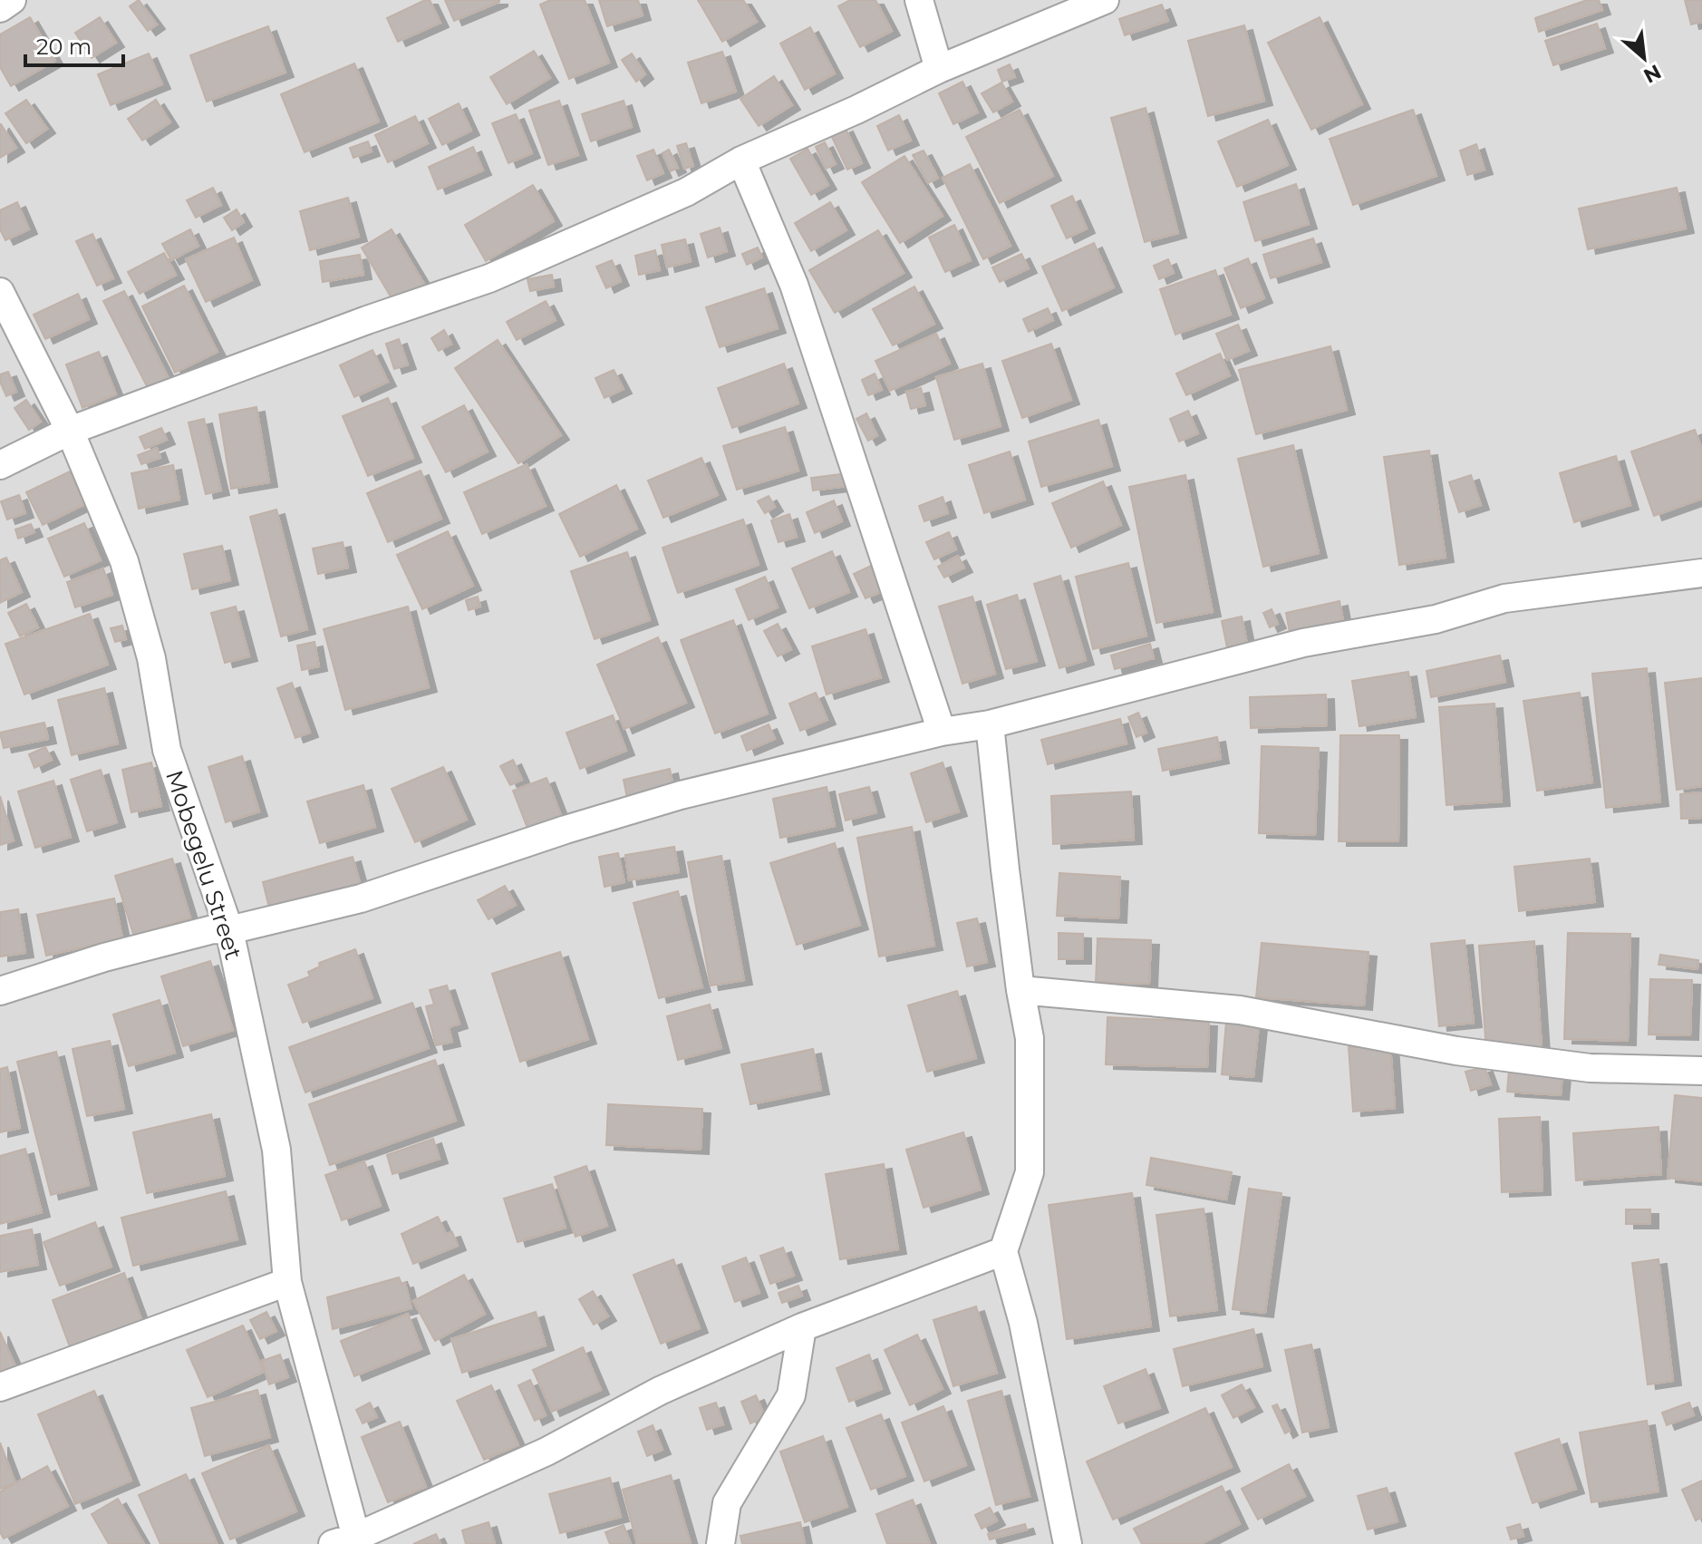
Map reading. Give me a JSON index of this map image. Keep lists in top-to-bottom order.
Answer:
{
  "streets": {
    "street": ["Mobegelu Street"]
  },
  "scale_bar": "20 m",
  "north": "bottom right"
}
